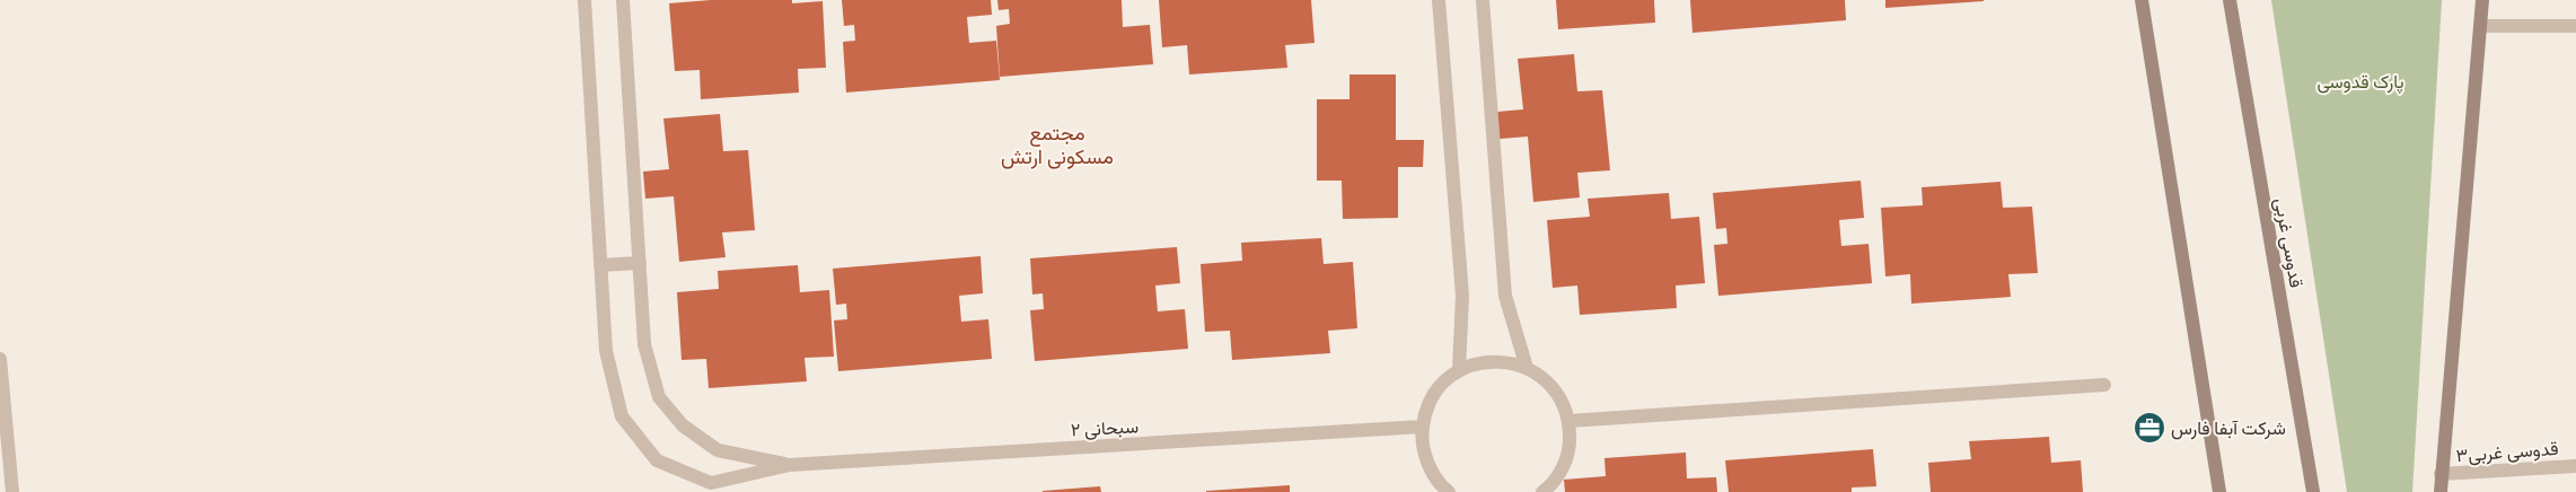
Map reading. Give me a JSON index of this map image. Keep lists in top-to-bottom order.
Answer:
{
  "streets": {
    "main road": ["قدوسی غربی"],
    "street": ["سبحانی ۲", "قدوسی غربی۳"]
  },
  "districts": ["مجتمع مسکونی ارتش"],
  "parks": ["پارک قدوسی"],
  "places": {
    "office": ["شرکت آبفا فارس"]
  }
}
